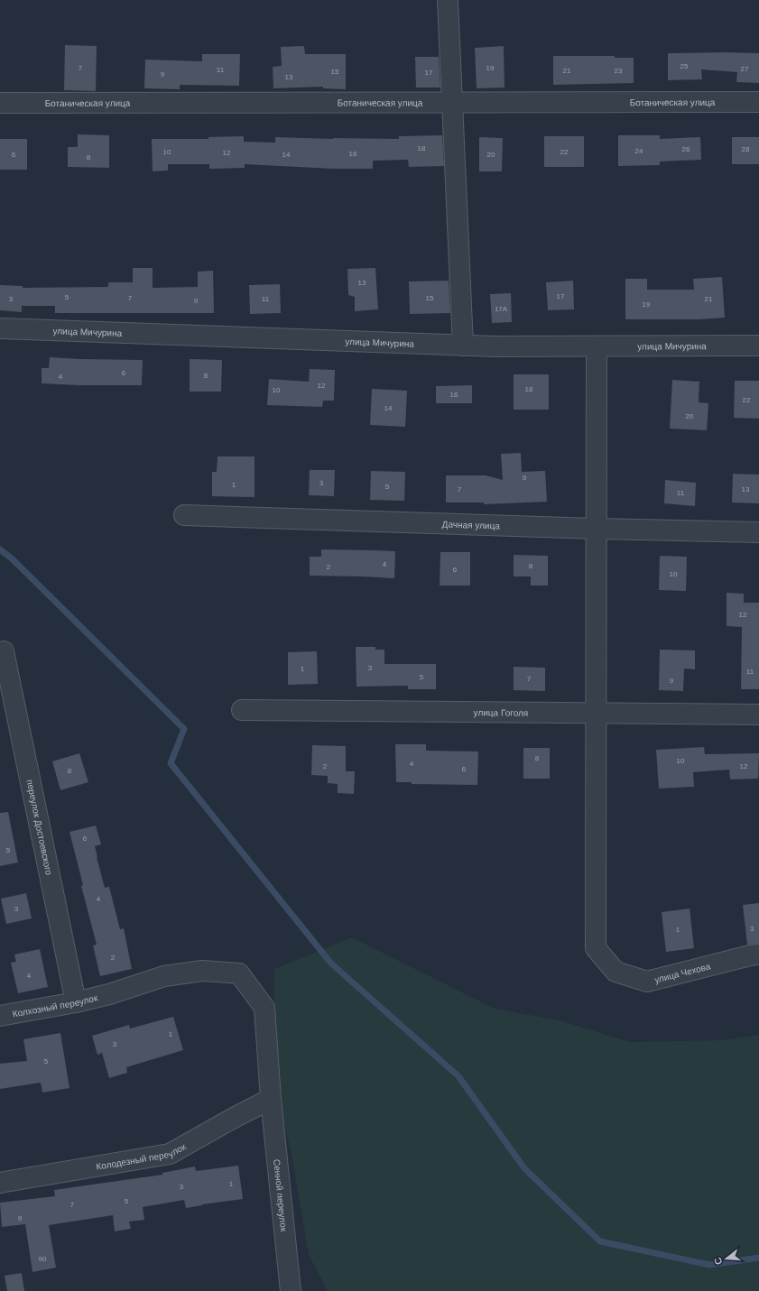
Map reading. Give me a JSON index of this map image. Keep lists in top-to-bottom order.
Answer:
{
  "streets": {
    "street": [
      "Ботаническая улица",
      "улица Мичурина",
      "Дачная улица",
      "улица Гоголя",
      "переулок Достоевского",
      "улица Чехова",
      "Колхозный переулок",
      "Колодезный переулок",
      "Сенной переулок"
    ]
  },
  "crossings": [
    ["улица Гоголя", "улица Чехова"],
    ["переулок Достоевского", "Колхозный переулок"],
    ["Колхозный переулок", "Колодезный переулок"],
    ["Колхозный переулок", "Сенной переулок"],
    ["Колодезный переулок", "Сенной переулок"]
  ],
  "house_numbers": [
    "25",
    "7",
    "19",
    "27",
    "11",
    "21",
    "23",
    "15",
    "17",
    "9",
    "13",
    "18",
    "26",
    "28",
    "24",
    "10",
    "22",
    "12",
    "16",
    "6",
    "14",
    "20",
    "8",
    "13",
    "17",
    "5",
    "7",
    "15",
    "3",
    "11",
    "21",
    "9",
    "19",
    "17А",
    "6",
    "8",
    "4",
    "12",
    "18",
    "10",
    "16",
    "22",
    "14",
    "20",
    "9",
    "3",
    "1",
    "5",
    "7",
    "13",
    "11",
    "4",
    "8",
    "2",
    "6",
    "10",
    "12",
    "3",
    "1",
    "11",
    "5",
    "7",
    "9",
    "8",
    "10",
    "4",
    "2",
    "12",
    "6",
    "8",
    "6",
    "5",
    "4",
    "3",
    "3",
    "1",
    "2",
    "4",
    "1",
    "3",
    "5",
    "1",
    "3",
    "5",
    "7",
    "9",
    "90"
  ],
  "north": "left"
}
